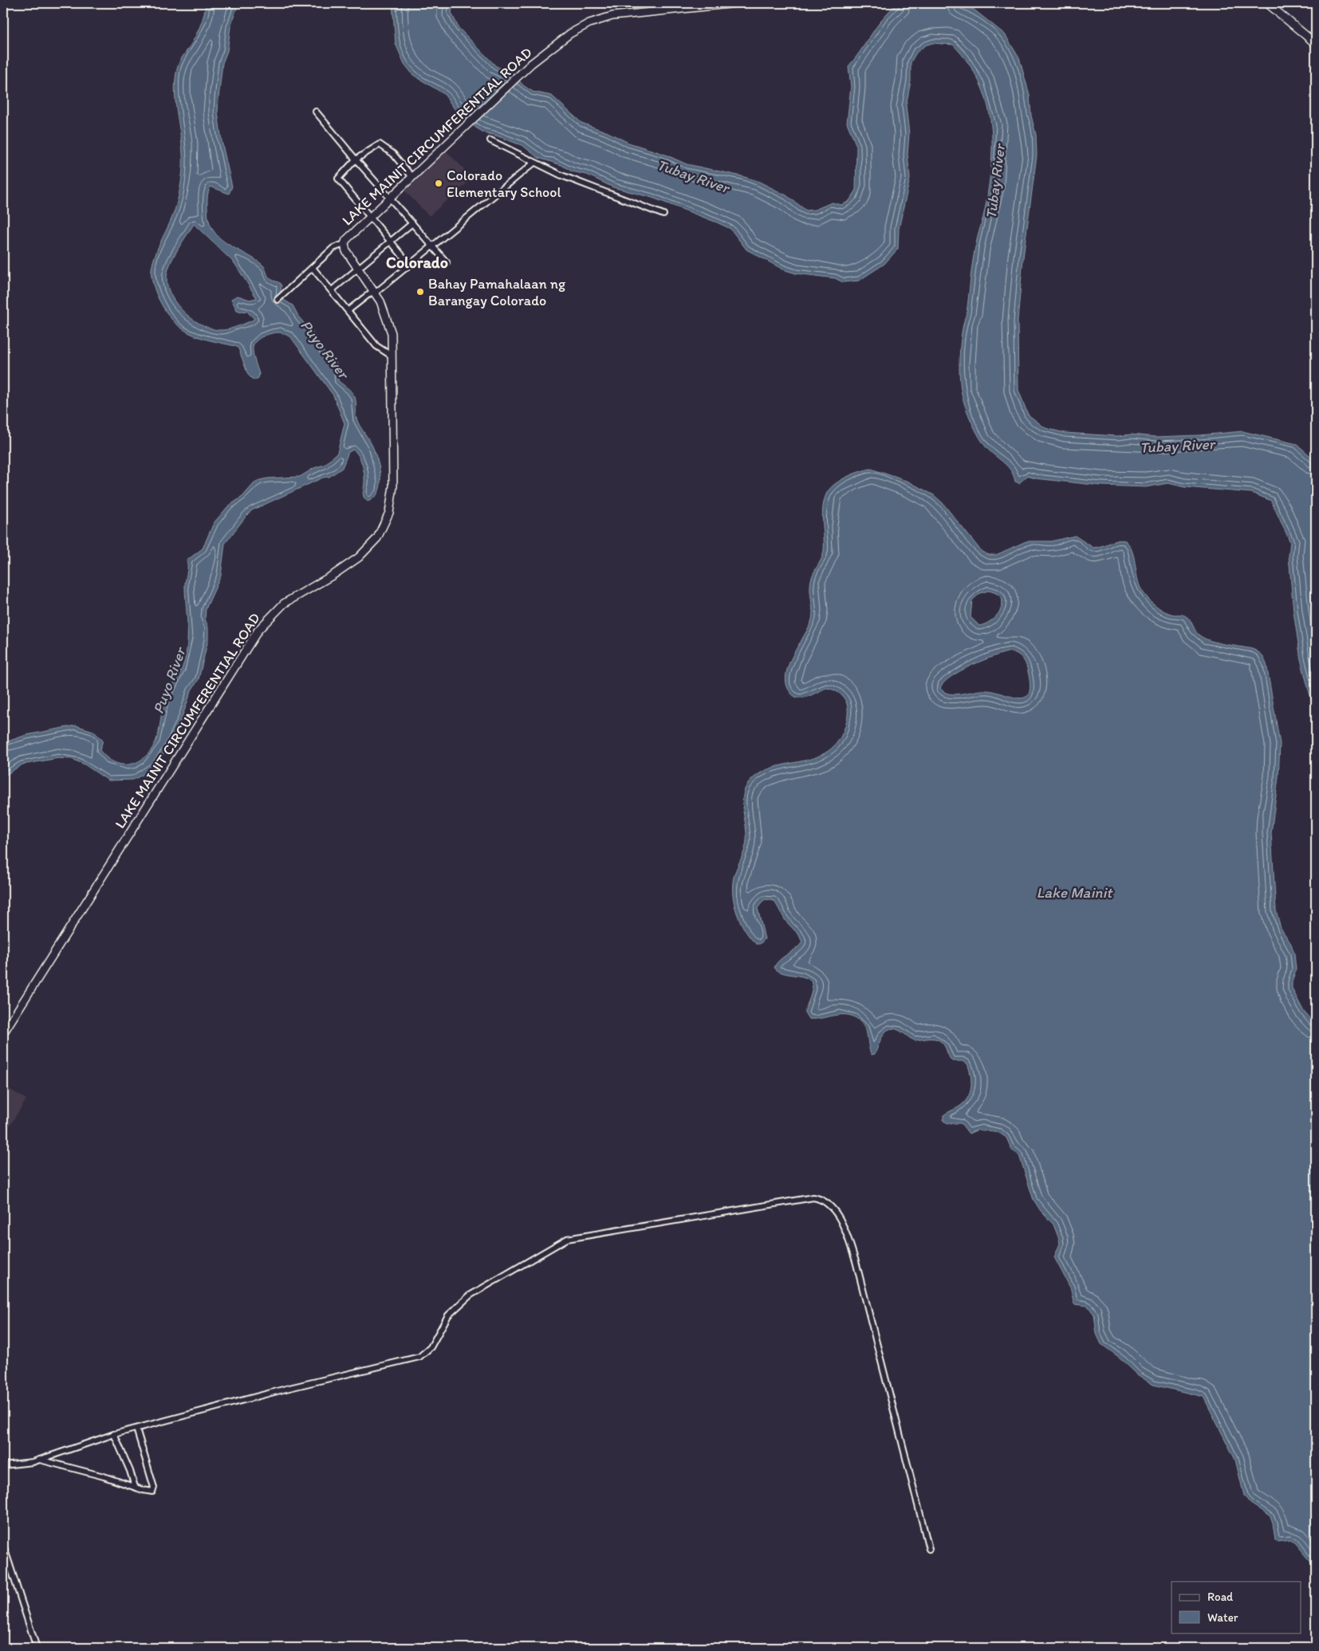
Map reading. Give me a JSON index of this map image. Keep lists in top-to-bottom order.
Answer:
{
  "streets": {
    "main road": ["LAKE MAINIT CIRCUMFERENTIAL ROAD"]
  },
  "districts": ["Colorado"],
  "water": ["Tubay River", "Puyo River", "Lake Mainit"],
  "places": ["Colorado Elementary School", "Bahay Pamahalaan ng Barangay Colorado"],
  "legend": ["Road", "Water"]
}
